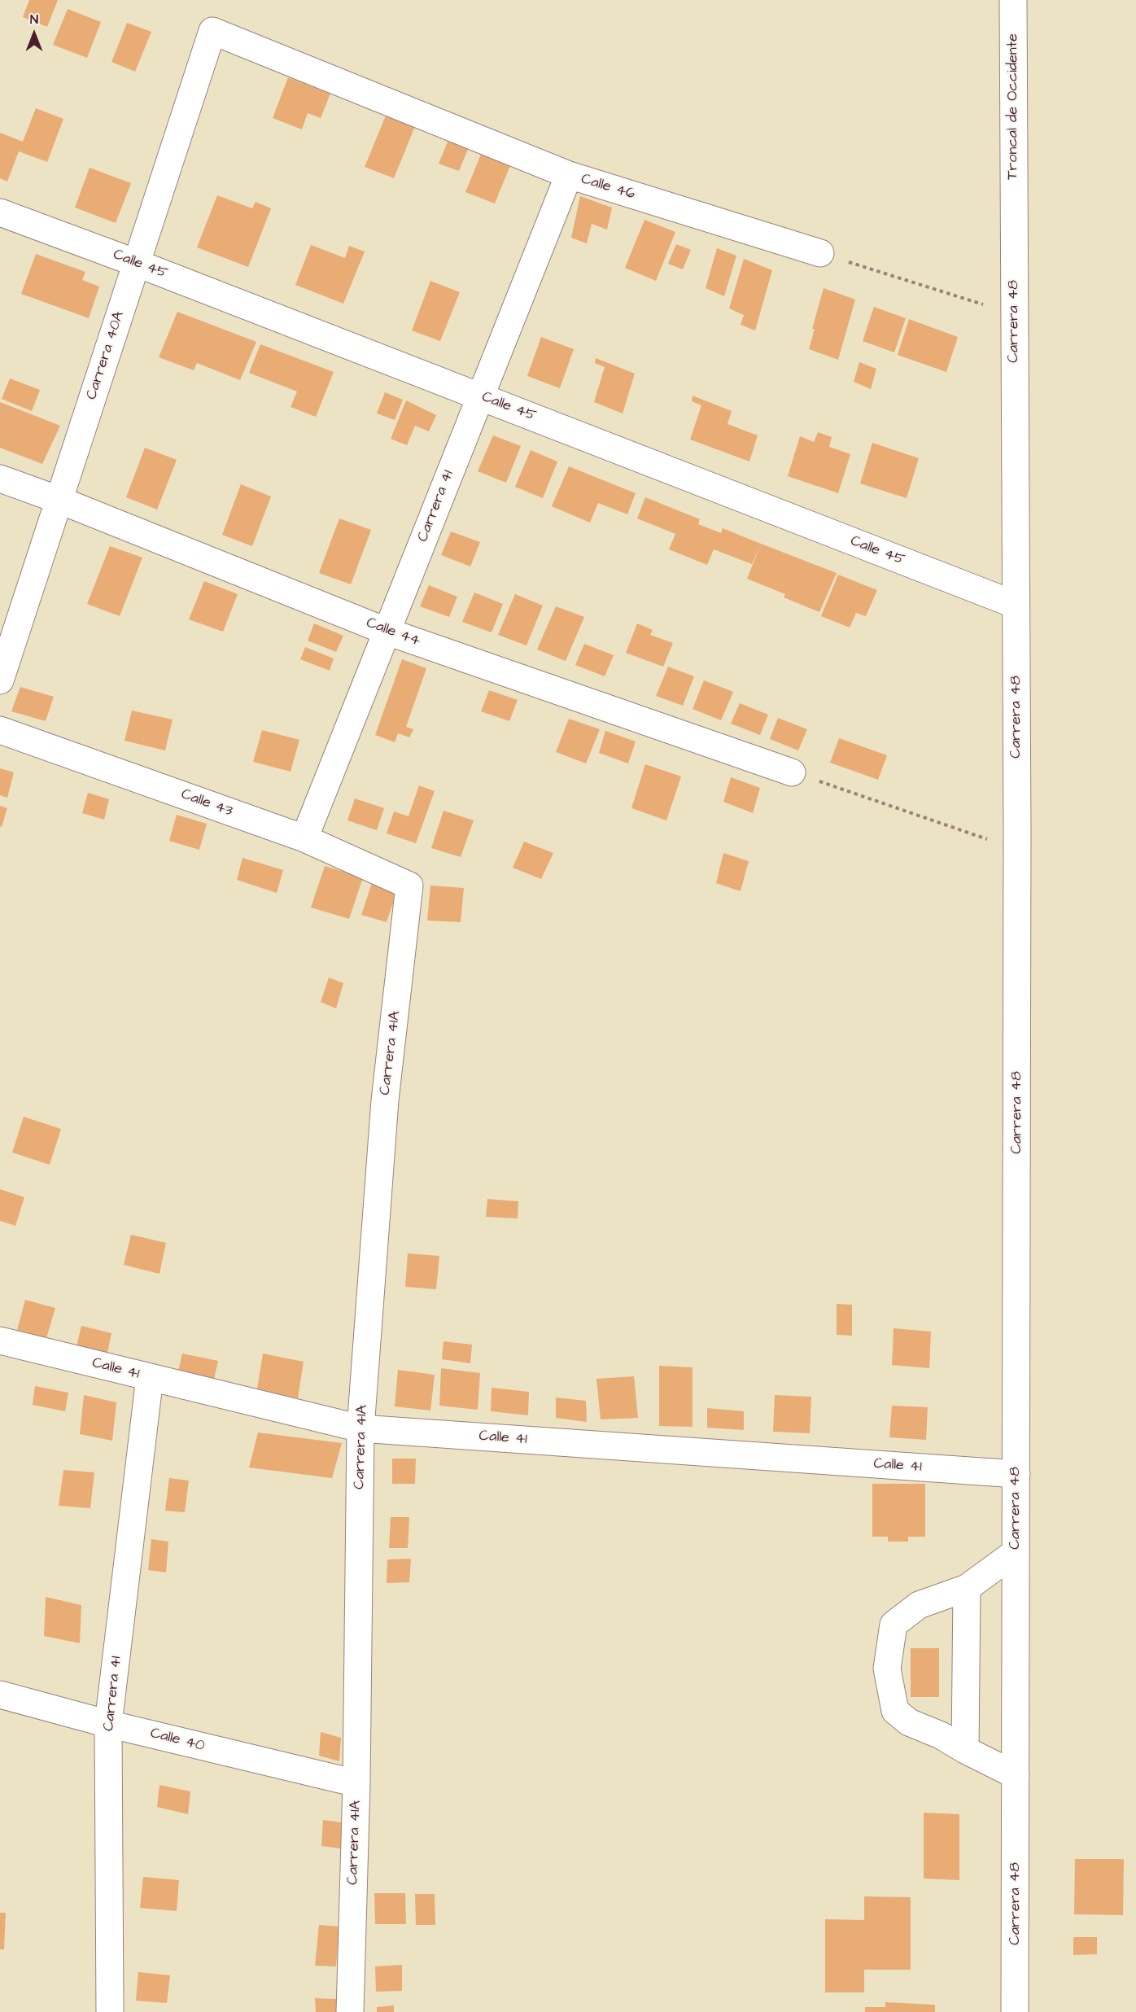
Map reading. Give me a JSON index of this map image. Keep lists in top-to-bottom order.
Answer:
{
  "streets": {
    "main road": [
      "Troncal de Occidente",
      "Calle 46",
      "Calle 45",
      "Carrera 48",
      "Carrera 40A",
      "Carrera 41",
      "Calle 44",
      "Calle 43",
      "Carrera 41A",
      "Calle 41",
      "Calle 40"
    ]
  },
  "crossings": [
    ["Troncal de Occidente", "Carrera 48"],
    ["Calle 46", "Carrera 40A"],
    ["Calle 46", "Carrera 41"],
    ["Calle 45", "Carrera 48"],
    ["Calle 45", "Carrera 40A"],
    ["Calle 45", "Carrera 41"],
    ["Carrera 48", "Calle 41"],
    ["Carrera 40A", "Calle 44"],
    ["Carrera 41", "Calle 44"],
    ["Carrera 41", "Calle 43"],
    ["Carrera 41", "Calle 41"],
    ["Carrera 41", "Calle 40"],
    ["Calle 43", "Carrera 41A"],
    ["Carrera 41A", "Calle 41"],
    ["Carrera 41A", "Calle 40"]
  ],
  "north": "top"
}
